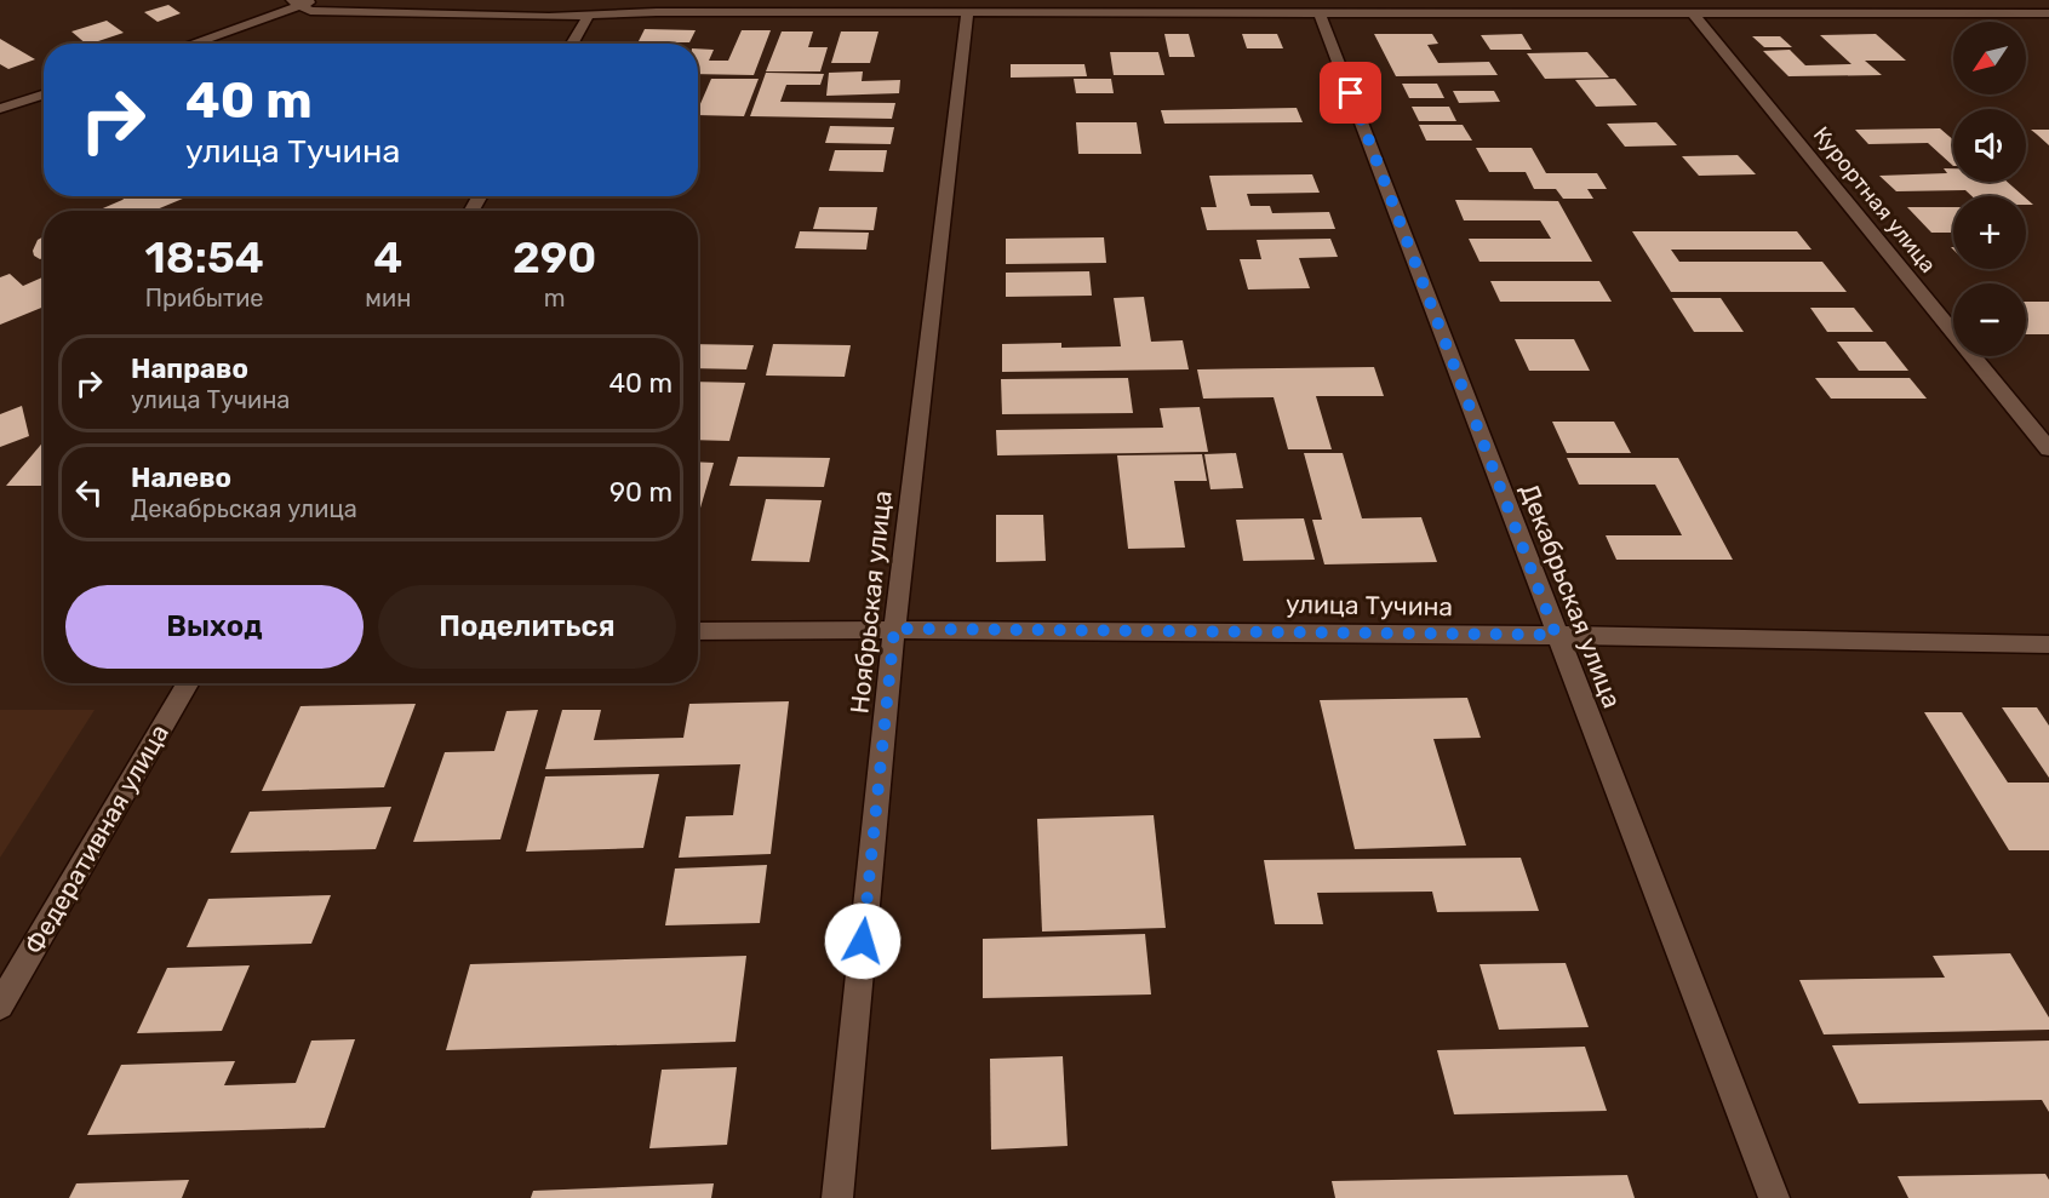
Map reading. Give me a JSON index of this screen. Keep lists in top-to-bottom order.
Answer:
{
  "streets": {
    "street": [
      "Курортная улица",
      "Декабрьская улица",
      "Ноябрьская улица",
      "улица Тучина",
      "Федеративная улица"
    ]
  },
  "crossings": [
    ["Декабрьская улица", "улица Тучина"],
    ["Ноябрьская улица", "улица Тучина"]
  ],
  "north": "bottom left",
  "page": {
    "map_buttons": ["+", "−"],
    "turn": ["40 m", "улица Тучина"],
    "eta": [
      "18:54",
      "Прибытие",
      "4",
      "мин",
      "290",
      "m"
    ],
    "list": [
      {
        "name": "Направо",
        "note": "улица Тучина",
        "value": "40 m"
      },
      {
        "name": "Налево",
        "note": "Декабрьская улица",
        "value": "90 m"
      }
    ],
    "buttons": ["Выход", "Поделиться"]
  }
}
